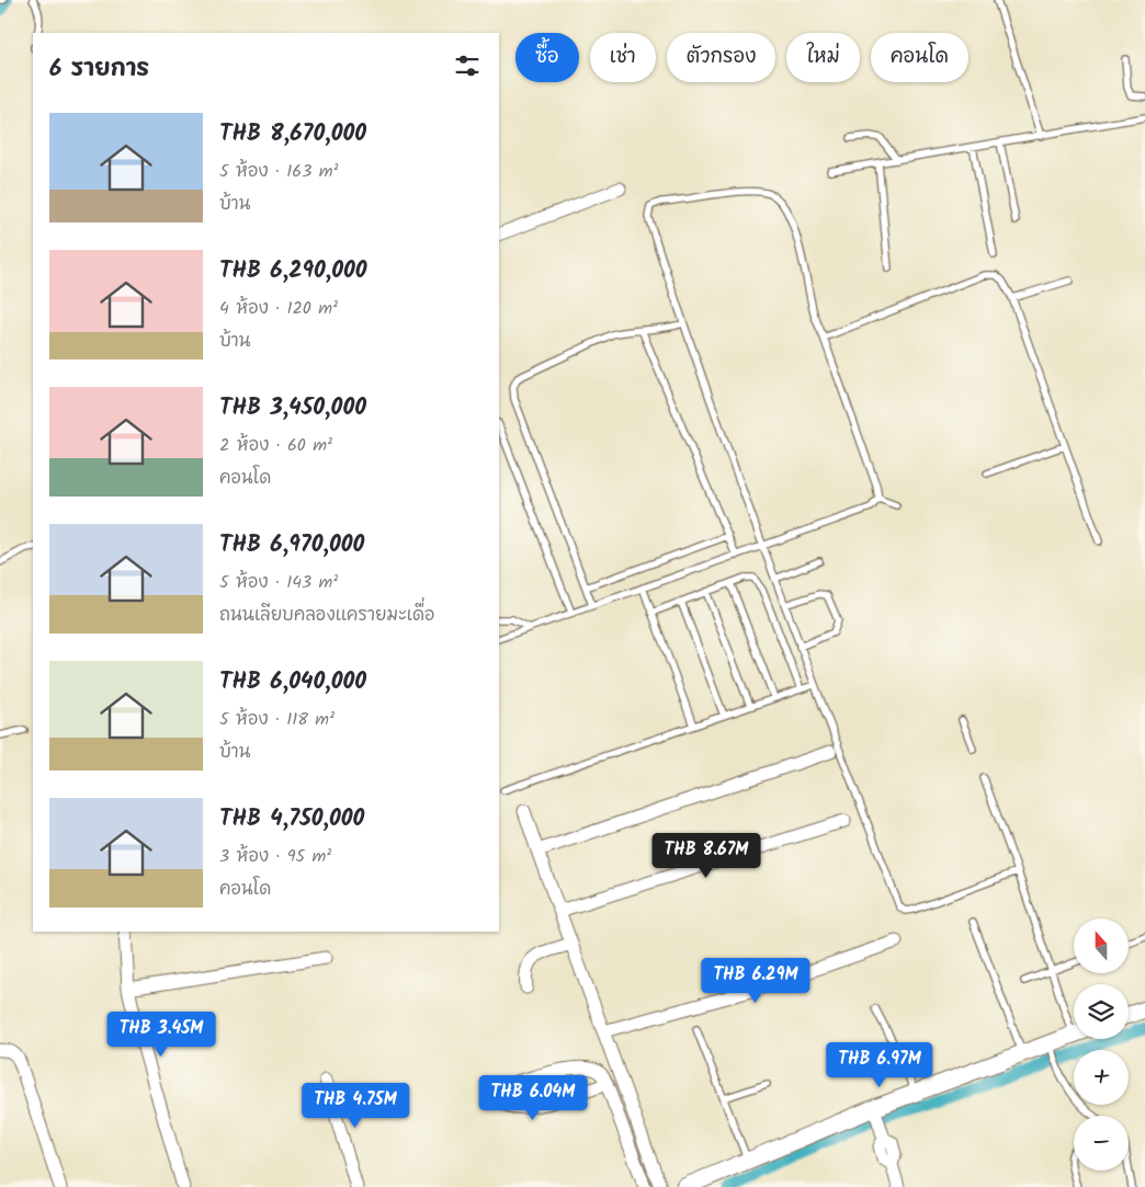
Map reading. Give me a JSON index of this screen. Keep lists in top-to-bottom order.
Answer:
{
  "north": "top",
  "page": {
    "chip": [
      "ซื้อ",
      "เช่า",
      "ตัวกรอง",
      "ใหม่",
      "คอนโด"
    ],
    "heading": "6 รายการ",
    "list": [
      {
        "name": "THB 8,670,000",
        "note": "5 ห้อง · 163 m² · บ้าน"
      },
      {
        "name": "THB 6,290,000",
        "note": "4 ห้อง · 120 m² · บ้าน"
      },
      {
        "name": "THB 3,450,000",
        "note": "2 ห้อง · 60 m² · คอนโด"
      },
      {
        "name": "THB 6,970,000",
        "note": "5 ห้อง · 143 m² · ถนนเลียบคลองแครายมะเดื่อ"
      },
      {
        "name": "THB 6,040,000",
        "note": "5 ห้อง · 118 m² · บ้าน"
      },
      {
        "name": "THB 4,750,000",
        "note": "3 ห้อง · 95 m² · คอนโด"
      }
    ],
    "price": [
      "THB 8.67M",
      "THB 6.29M",
      "THB 3.45M",
      "THB 6.97M",
      "THB 6.04M",
      "THB 4.75M"
    ],
    "map_buttons": ["+", "−"]
  }
}
